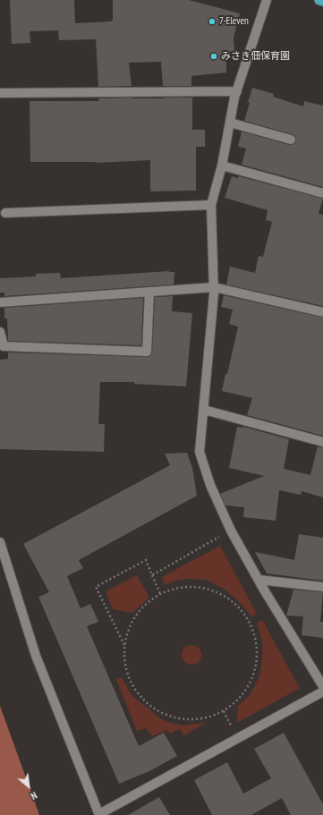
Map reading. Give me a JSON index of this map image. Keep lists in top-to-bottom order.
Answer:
{
  "places": ["7-Eleven", "みさき佃保育園"],
  "north": "bottom right"
}
